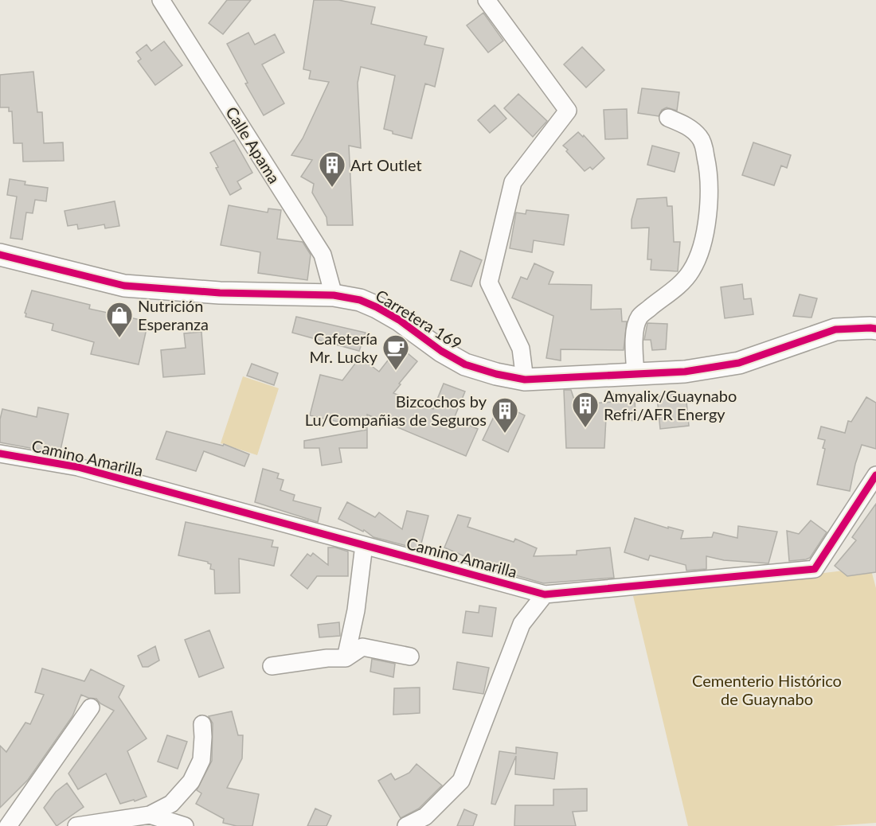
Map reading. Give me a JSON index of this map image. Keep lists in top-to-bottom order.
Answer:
{
  "streets": {
    "street": ["Calle Apama", "Carretera 169", "Camino Amarilla"]
  },
  "crossings": [
    ["Calle Apama", "Carretera 169"]
  ],
  "parks": ["Cementerio Histórico de Guaynabo"],
  "places": {
    "building": ["Art Outlet", "Amyalix/Guaynabo Refri/AFR Energy", "Bizcochos by Lu/Compañias de Seguros"],
    "shop": ["Nutrición Esperanza"],
    "cafe": ["Cafetería Mr. Lucky"]
  }
}
